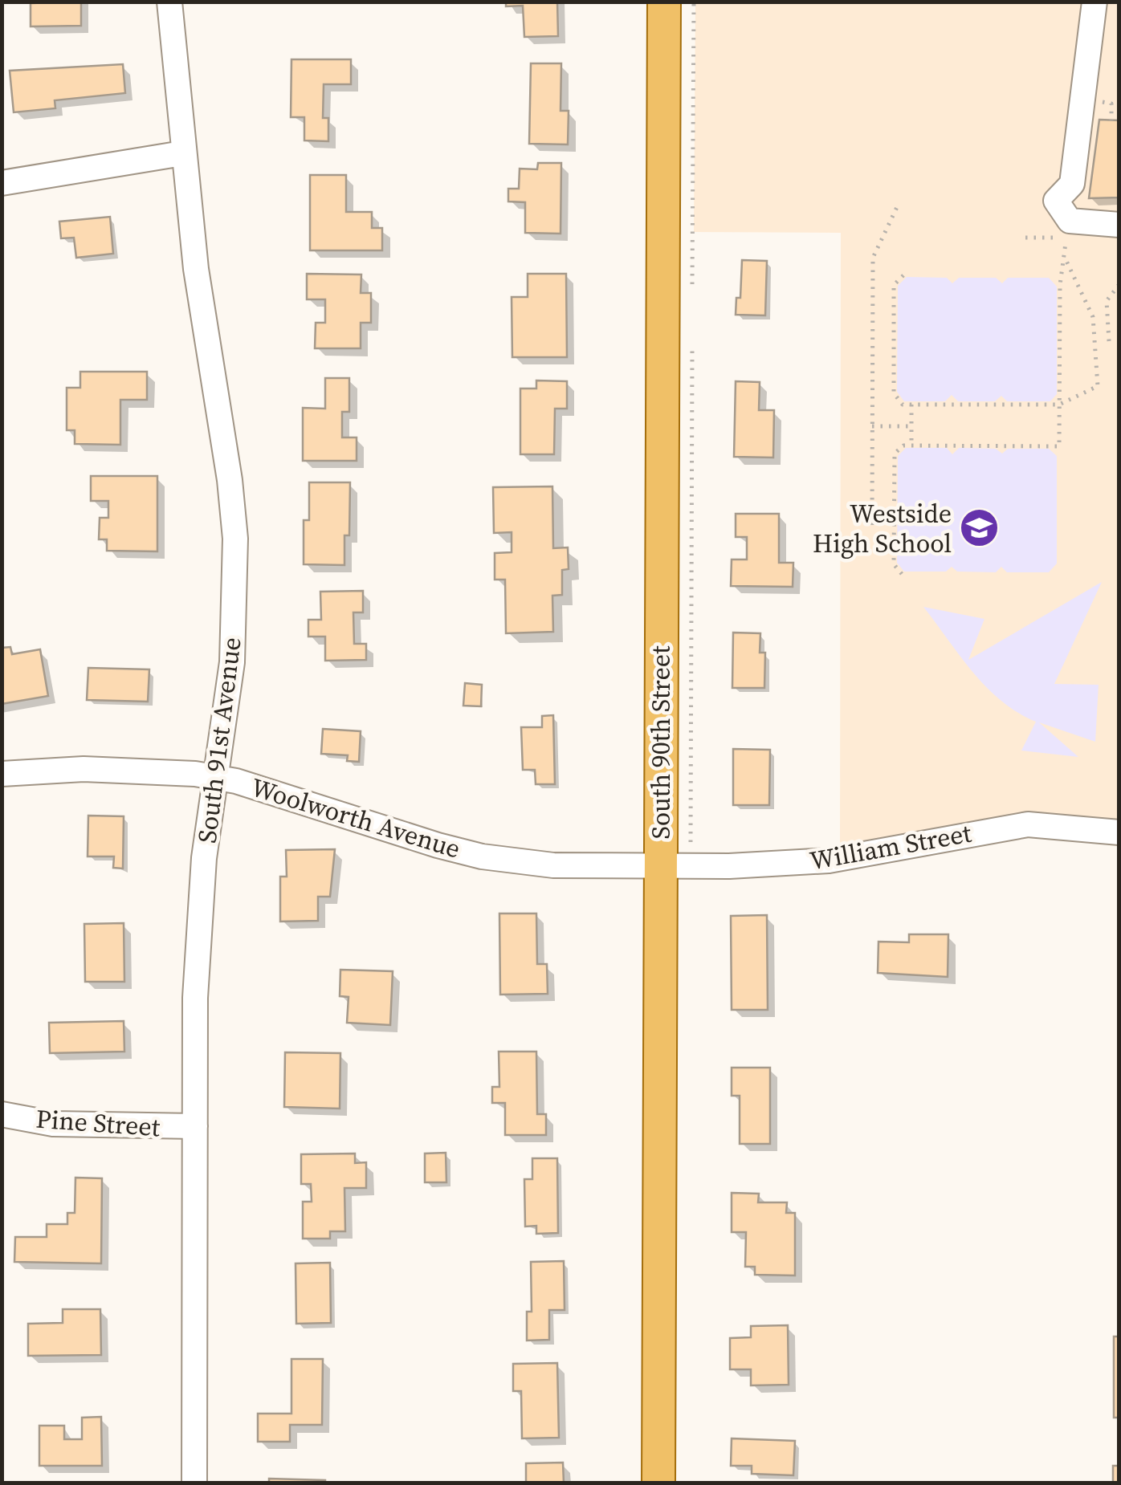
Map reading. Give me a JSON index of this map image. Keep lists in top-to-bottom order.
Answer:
{
  "streets": {
    "main road": ["South 90th Street"],
    "street": [
      "South 91st Avenue",
      "Woolworth Avenue",
      "William Street",
      "Pine Street"
    ]
  },
  "crossings": [
    ["South 91st Avenue", "Woolworth Avenue"],
    ["South 91st Avenue", "Pine Street"],
    ["South 90th Street", "Woolworth Avenue"],
    ["South 90th Street", "William Street"],
    ["Woolworth Avenue", "William Street"]
  ],
  "places": {
    "school or university": ["Westside High School"]
  }
}
